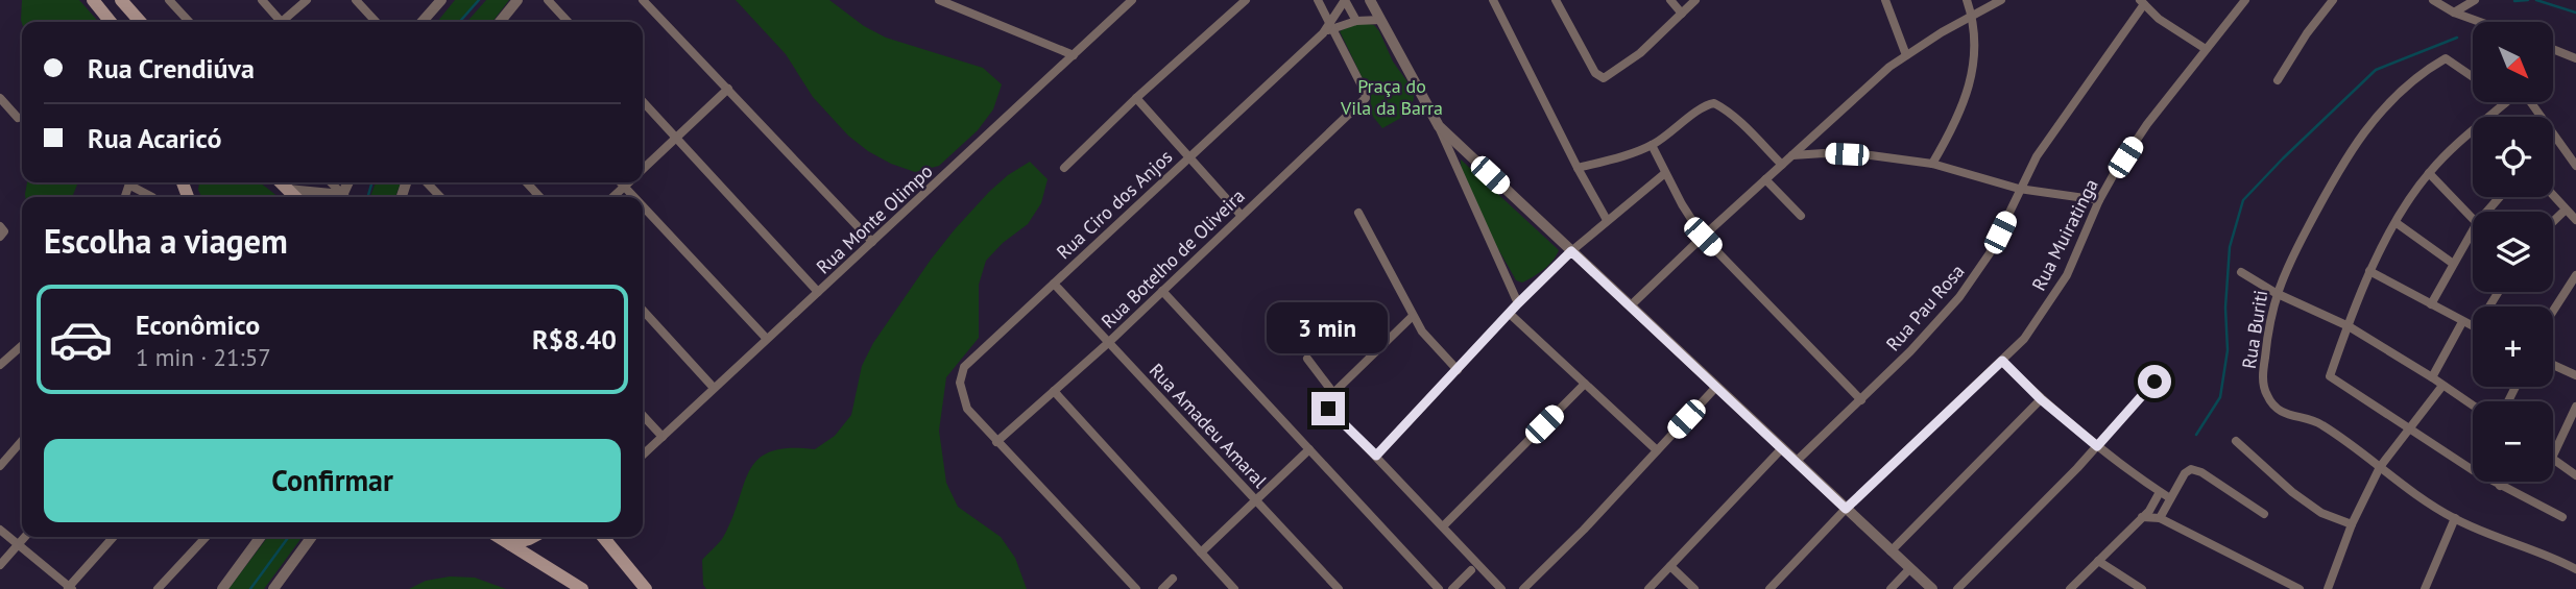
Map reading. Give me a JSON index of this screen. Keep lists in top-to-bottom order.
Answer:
{
  "streets": {
    "street": [
      "Rua Ciro dos Anjos",
      "Rua Monte Olimpo",
      "Rua Muiratinga",
      "Rua Botelho de Oliveira",
      "Rua Pau Rosa",
      "Rua Buriti",
      "Rua Amadeu Amaral"
    ]
  },
  "crossings": [
    ["Rua Ciro dos Anjos", "Rua Botelho de Oliveira"],
    ["Rua Ciro dos Anjos", "Rua Amadeu Amaral"],
    ["Rua Botelho de Oliveira", "Rua Amadeu Amaral"]
  ],
  "parks": ["Praça do Vila da Barra"],
  "north": "bottom right",
  "page": {
    "map_buttons": ["+", "−"],
    "banner": ["Rua Crendiúva", "Rua Acaricó"],
    "heading": "Escolha a viagem",
    "list": [
      {
        "name": "Econômico",
        "note": "1 min · 21:57",
        "value": "R$8.40"
      }
    ],
    "bubble": "3 min",
    "buttons": "Confirmar"
  }
}
